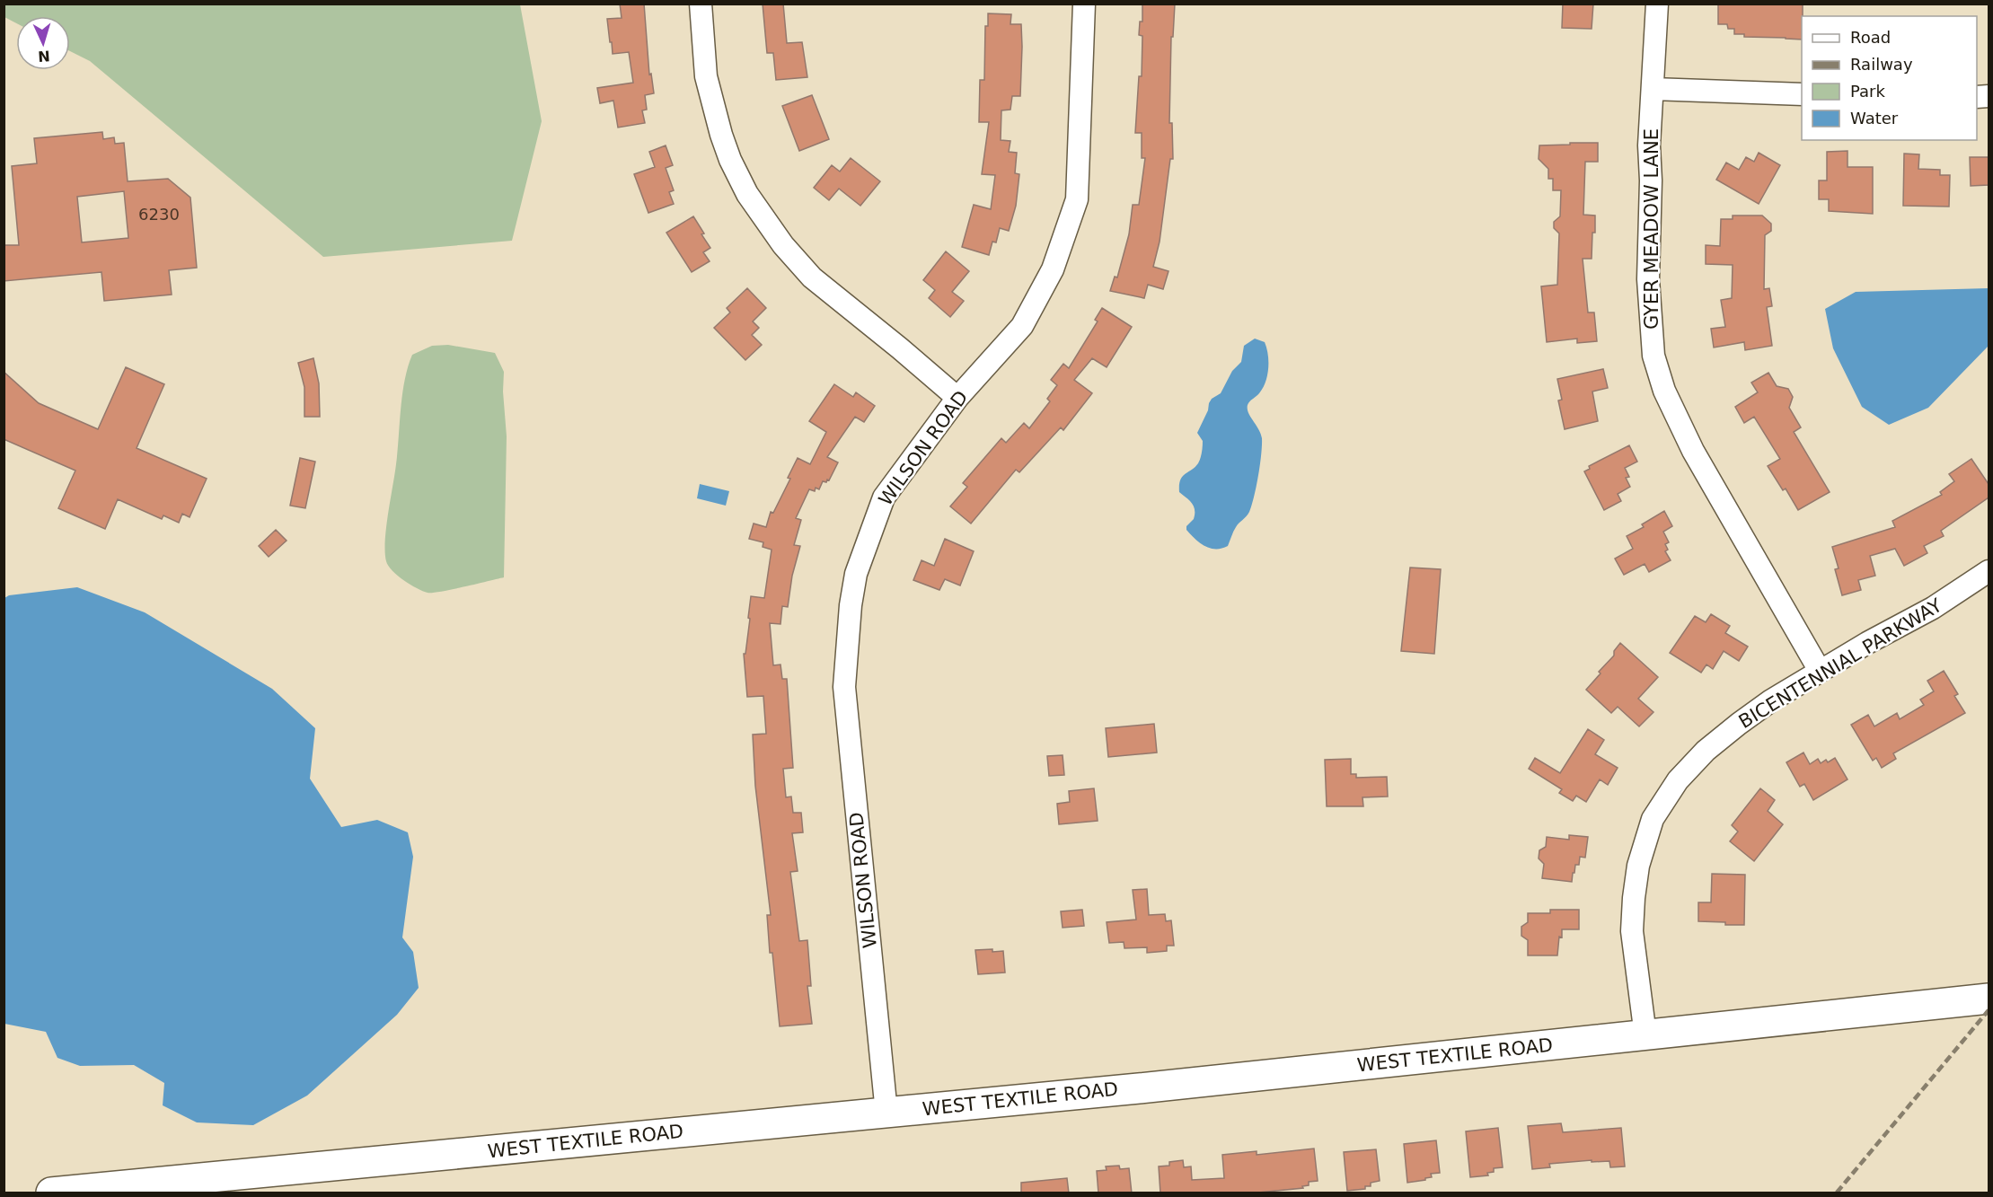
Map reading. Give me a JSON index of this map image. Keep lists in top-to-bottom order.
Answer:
{
  "streets": {
    "main road": ["WEST TEXTILE ROAD"],
    "street": ["GYER MEADOW LANE", "WILSON ROAD", "BICENTENNIAL PARKWAY"]
  },
  "crossings": [
    ["GYER MEADOW LANE", "BICENTENNIAL PARKWAY"],
    ["WILSON ROAD", "WEST TEXTILE ROAD"],
    ["BICENTENNIAL PARKWAY", "WEST TEXTILE ROAD"]
  ],
  "house_numbers": ["6230"],
  "legend": [
    "Road",
    "Railway",
    "Park",
    "Water"
  ],
  "north": "bottom"
}
